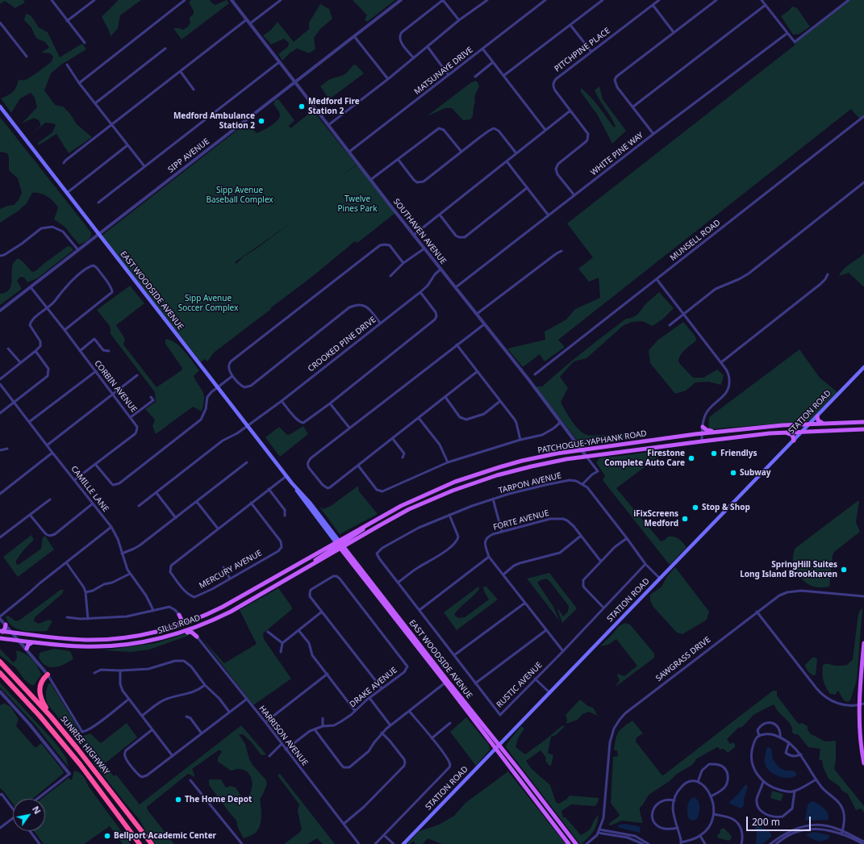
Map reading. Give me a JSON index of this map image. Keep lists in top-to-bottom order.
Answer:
{
  "streets": {
    "highway": ["SUNRISE HIGHWAY"],
    "main road": [
      "EAST WOODSIDE AVENUE",
      "STATION ROAD",
      "PATCHOGUE-YAPHANK ROAD",
      "SILLS ROAD"
    ],
    "street": [
      "PITCHPINE PLACE",
      "MATSUNAYE DRIVE",
      "WHITE PINE WAY",
      "SIPP AVENUE",
      "SOUTHAVEN AVENUE",
      "MUNSELL ROAD",
      "CROOKED PINE DRIVE",
      "CORBIN AVENUE",
      "TARPON AVENUE",
      "CAMILLE LANE",
      "FORTE AVENUE",
      "MERCURY AVENUE",
      "SAWGRASS DRIVE",
      "RUSTIC AVENUE",
      "DRAKE AVENUE",
      "HARRISON AVENUE"
    ]
  },
  "crossings": [
    ["PITCHPINE PLACE", "WHITE PINE WAY"],
    ["MATSUNAYE DRIVE", "SOUTHAVEN AVENUE"],
    ["WHITE PINE WAY", "SOUTHAVEN AVENUE"],
    ["SIPP AVENUE", "SOUTHAVEN AVENUE"],
    ["SIPP AVENUE", "EAST WOODSIDE AVENUE"],
    ["SIPP AVENUE", "CORBIN AVENUE"],
    ["SOUTHAVEN AVENUE", "CROOKED PINE DRIVE"],
    ["SOUTHAVEN AVENUE", "PATCHOGUE-YAPHANK ROAD"],
    ["SOUTHAVEN AVENUE", "TARPON AVENUE"],
    ["EAST WOODSIDE AVENUE", "CROOKED PINE DRIVE"],
    ["EAST WOODSIDE AVENUE", "STATION ROAD"],
    ["EAST WOODSIDE AVENUE", "PATCHOGUE-YAPHANK ROAD"],
    ["EAST WOODSIDE AVENUE", "MERCURY AVENUE"],
    ["EAST WOODSIDE AVENUE", "SILLS ROAD"],
    ["CORBIN AVENUE", "CAMILLE LANE"],
    ["STATION ROAD", "PATCHOGUE-YAPHANK ROAD"],
    ["PATCHOGUE-YAPHANK ROAD", "SILLS ROAD"],
    ["TARPON AVENUE", "RUSTIC AVENUE"],
    ["FORTE AVENUE", "RUSTIC AVENUE"],
    ["DRAKE AVENUE", "HARRISON AVENUE"]
  ],
  "parks": ["Sipp Avenue Baseball Complex", "Twelve Pines Park", "Sipp Avenue Soccer Complex"],
  "places": [
    "Medford Fire Station 2",
    "Medford Ambulance Station 2",
    "Friendlys",
    "Firestone Complete Auto Care",
    "Subway",
    "Stop & Shop",
    "iFixScreens Medford",
    "SpringHill Suites Long Island Brookhaven",
    "The Home Depot",
    "Bellport Academic Center"
  ],
  "scale_bar": "200 m",
  "north": "top right"
}
